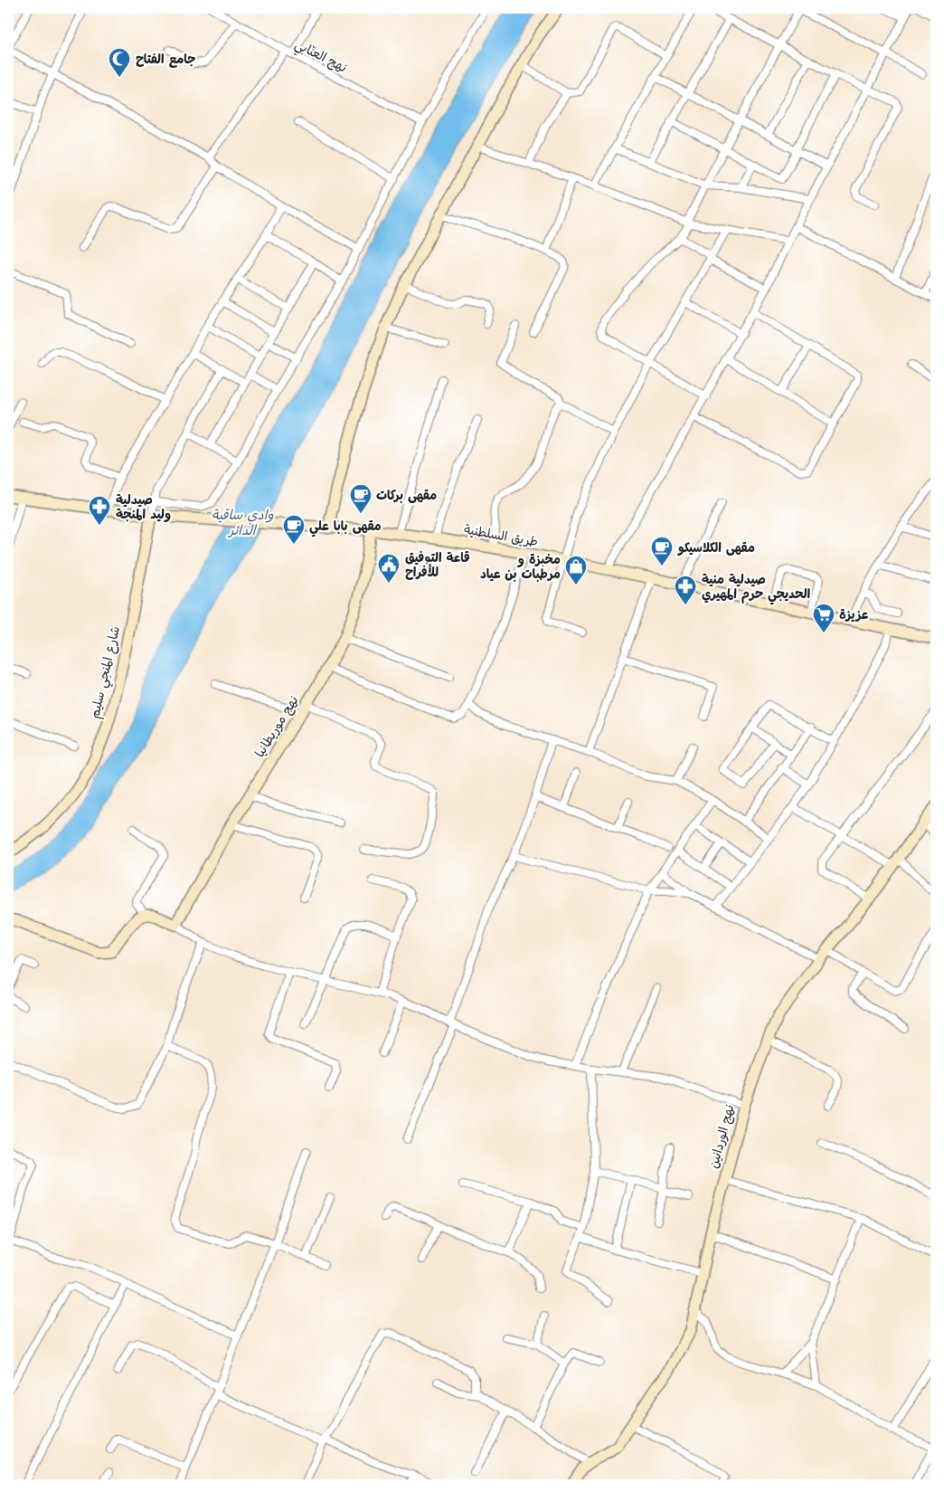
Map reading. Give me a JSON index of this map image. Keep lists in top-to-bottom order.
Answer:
{
  "streets": {
    "main road": [
      "طريق السلطنية",
      "شارع المنجي سليم",
      "نهج موريطانيا",
      "نهج الوردانين"
    ],
    "street": ["نهج العنّابي"]
  },
  "crossings": [
    ["طريق السلطنية", "شارع المنجي سليم"],
    ["طريق السلطنية", "نهج موريطانيا"]
  ],
  "water": ["وادي ساقية الدائر"],
  "places": {
    "mosque": ["جامع الفتاح"],
    "cafe": ["مقهى بركات", "مقهى بابا علي", "مقهى الكلاسيكو"],
    "pharmacy": ["صيدلية وليد المنجة", "صيدلية منية الحديجي حرم المهيري"],
    "public building": ["قاعة التوفيق للأفراح"],
    "shop": ["مخبزة و مرطبات بن عياد"],
    "supermarket": ["عزيزة"]
  }
}
